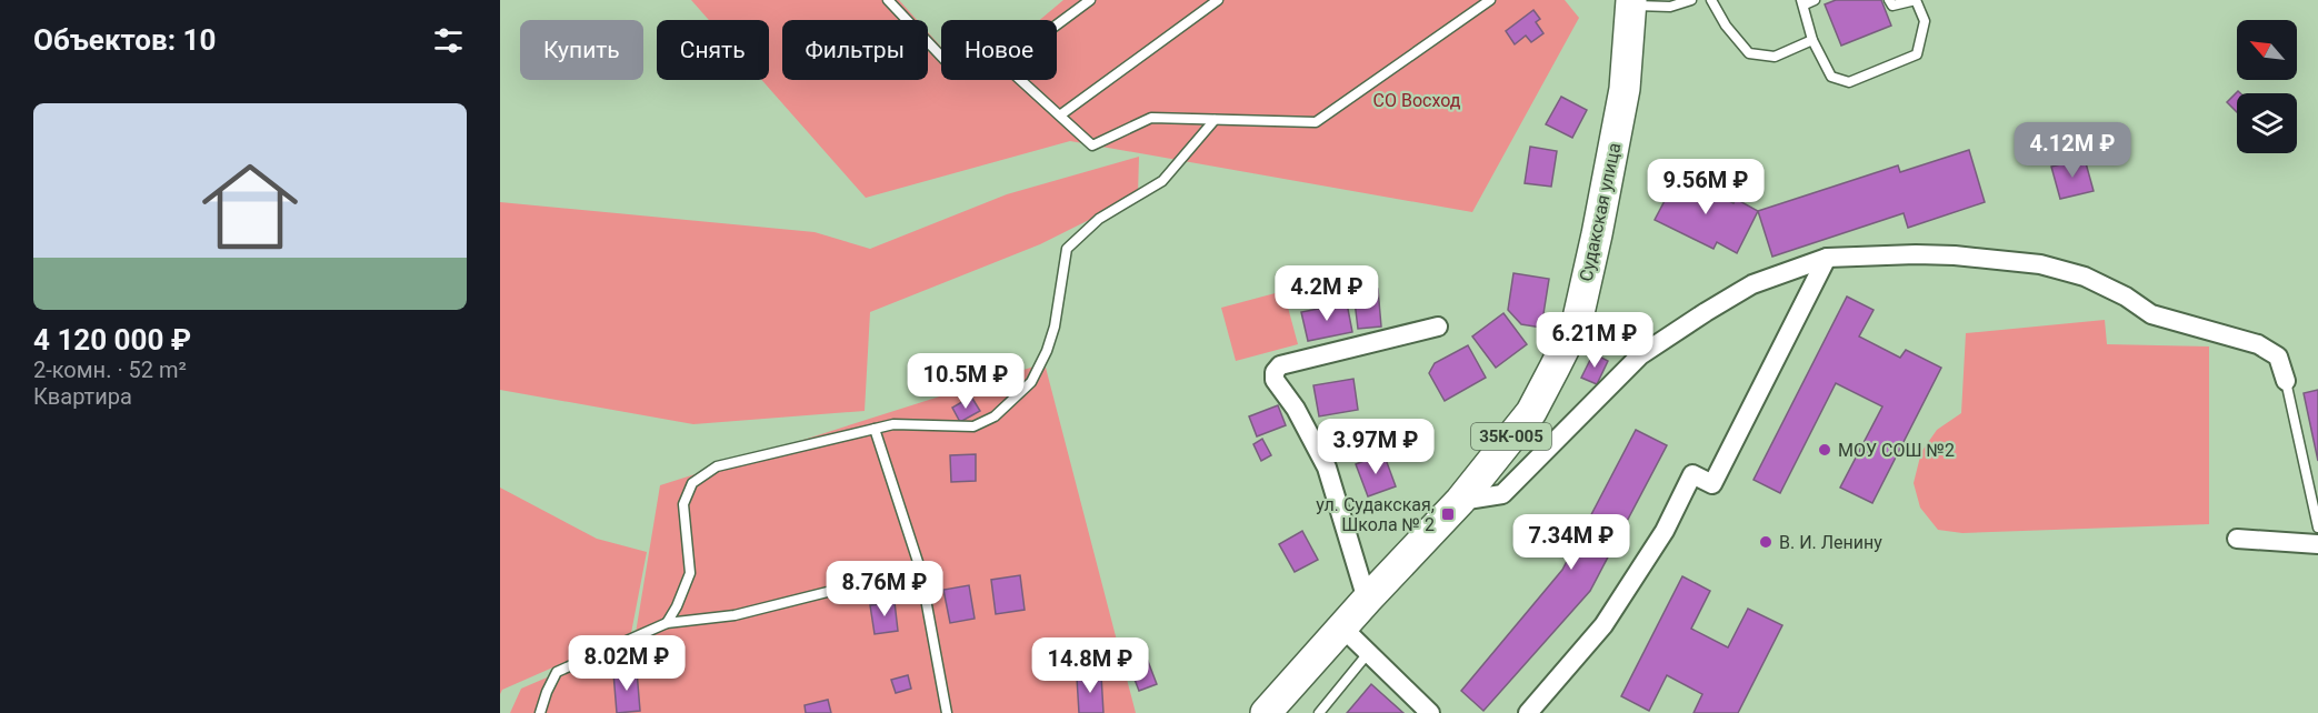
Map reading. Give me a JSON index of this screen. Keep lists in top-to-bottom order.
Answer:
{
  "streets": {
    "main road": ["Судакская улица", "35К-005"]
  },
  "parks": ["СО Восход"],
  "places": {
    "other": ["МОУ СОШ №2", "В. И. Ленину"],
    "transit": ["ул. Судакская, Школа № 2"]
  },
  "north": "top left",
  "page": {
    "heading": "Объектов: 10",
    "chip": [
      "Купить",
      "Снять",
      "Фильтры",
      "Новое"
    ],
    "list": [
      {
        "name": "4 120 000 ₽",
        "note": "2-комн. · 52 m² · Квартира"
      }
    ],
    "price": [
      "4.12M ₽",
      "9.56M ₽",
      "4.2M ₽",
      "6.21M ₽",
      "10.5M ₽",
      "3.97M ₽",
      "7.34M ₽",
      "8.76M ₽",
      "8.02M ₽",
      "14.8M ₽"
    ]
  }
}
